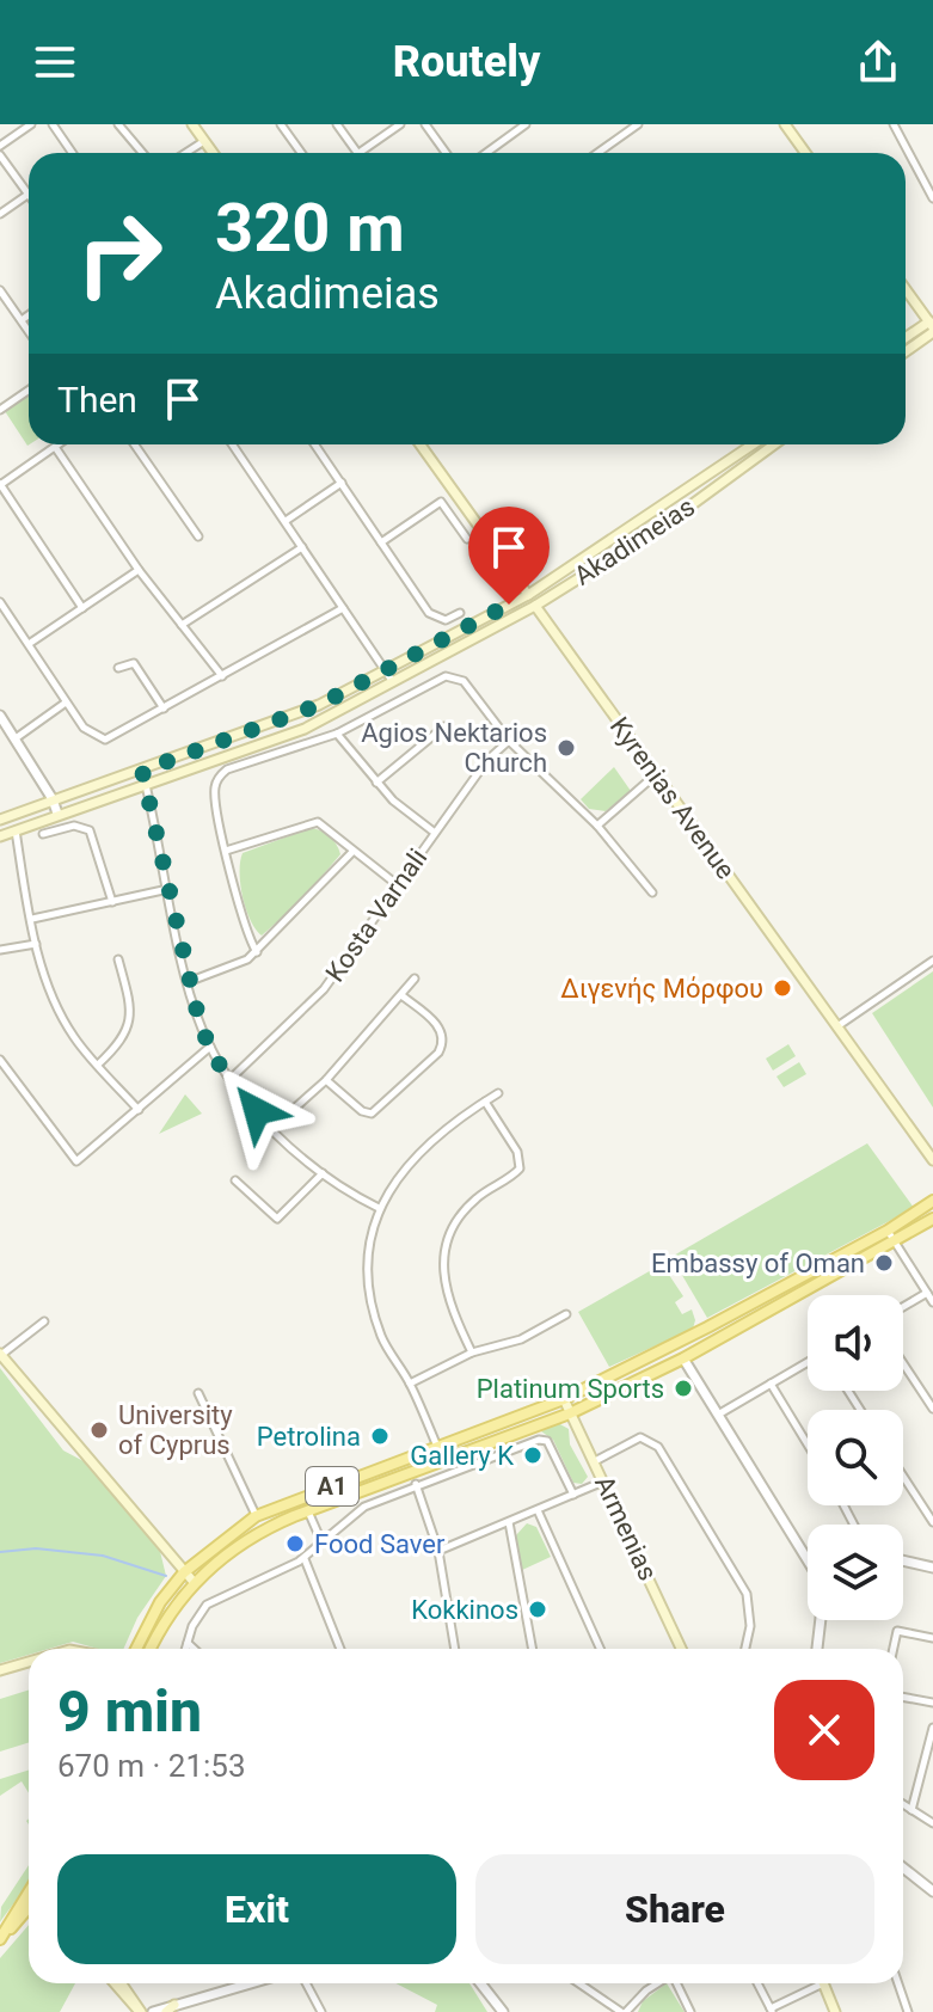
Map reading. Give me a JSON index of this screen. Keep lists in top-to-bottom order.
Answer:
{
  "streets": {
    "main road": [
      "Akadimeias",
      "Kyrenias Avenue",
      "A1",
      "Armenias"
    ],
    "street": ["Kosta Varnali"]
  },
  "crossings": [
    ["Akadimeias", "Kyrenias Avenue"],
    ["A1", "Armenias"]
  ],
  "places": [
    "Agios Nektarios Church",
    "Διγενής Μόρφου",
    "Embassy of Oman",
    "Platinum Sports",
    "University of Cyprus",
    "Petrolina",
    "Gallery K",
    "Food Saver",
    "Kokkinos"
  ],
  "page": {
    "header": "Routely",
    "turn": ["320 m", "Akadimeias"],
    "then": "Then",
    "heading": ["9 min", "670 m · 21:53"],
    "buttons": ["Exit", "Share"]
  }
}
